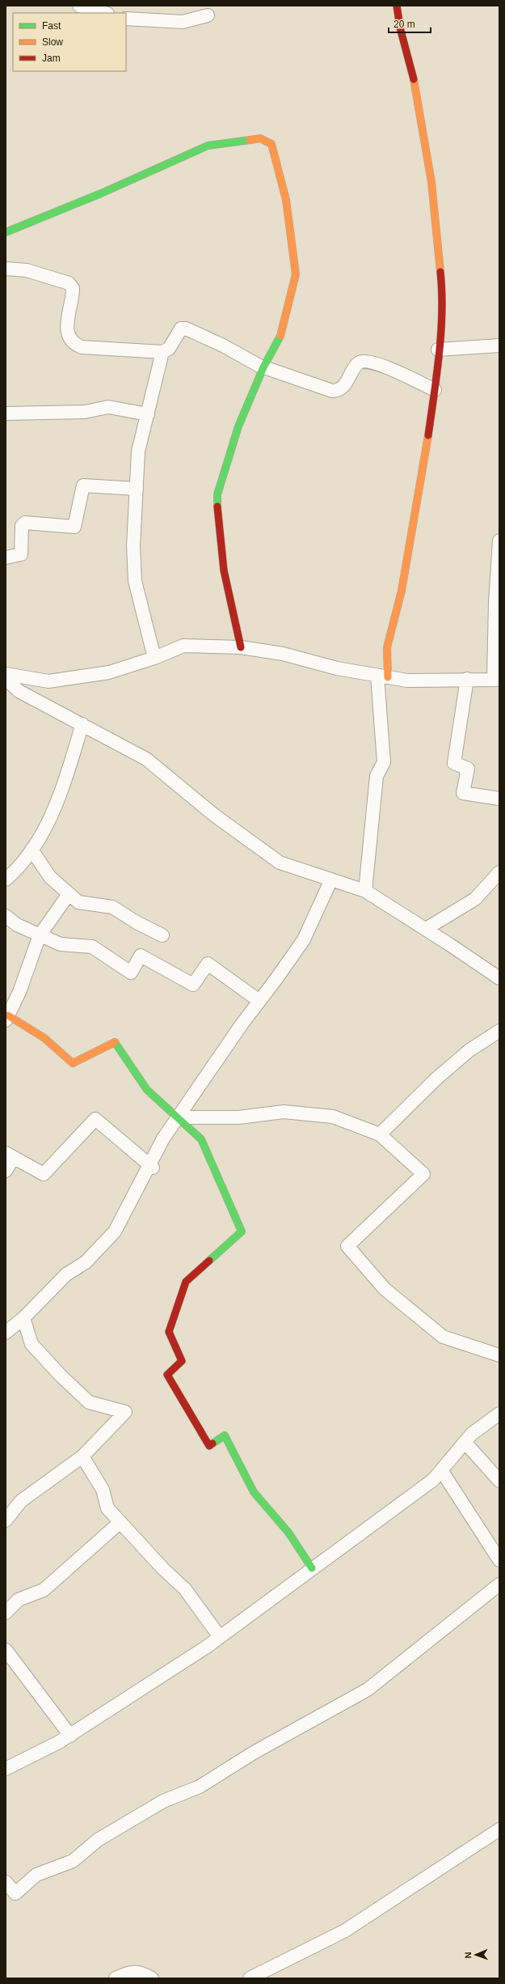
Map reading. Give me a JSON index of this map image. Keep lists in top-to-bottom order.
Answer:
{
  "legend": ["Fast", "Slow", "Jam"],
  "scale_bar": "20 m",
  "north": "left"
}
